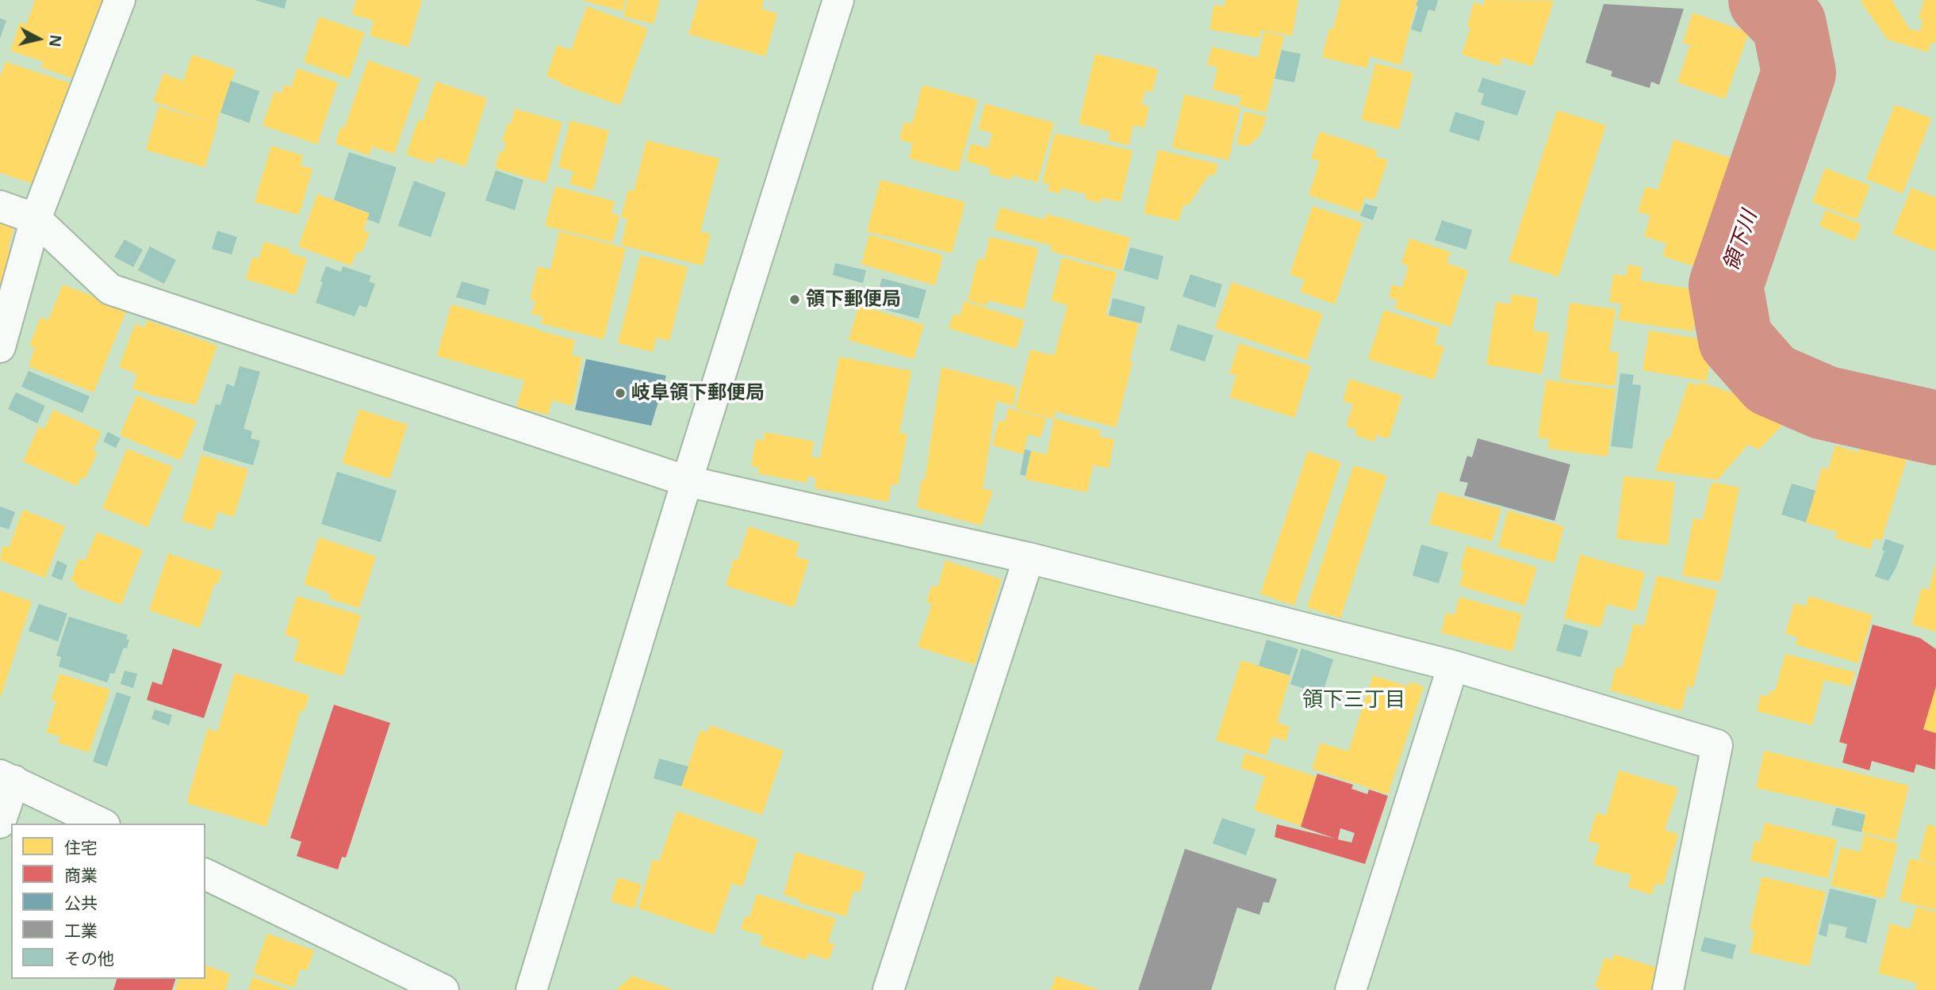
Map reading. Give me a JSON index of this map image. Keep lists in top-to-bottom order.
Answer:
{
  "districts": ["領下三丁目"],
  "water": ["領下川"],
  "places": ["領下郵便局", "岐阜領下郵便局"],
  "legend": [
    "住宅",
    "商業",
    "公共",
    "工業",
    "その他"
  ],
  "north": "right"
}
